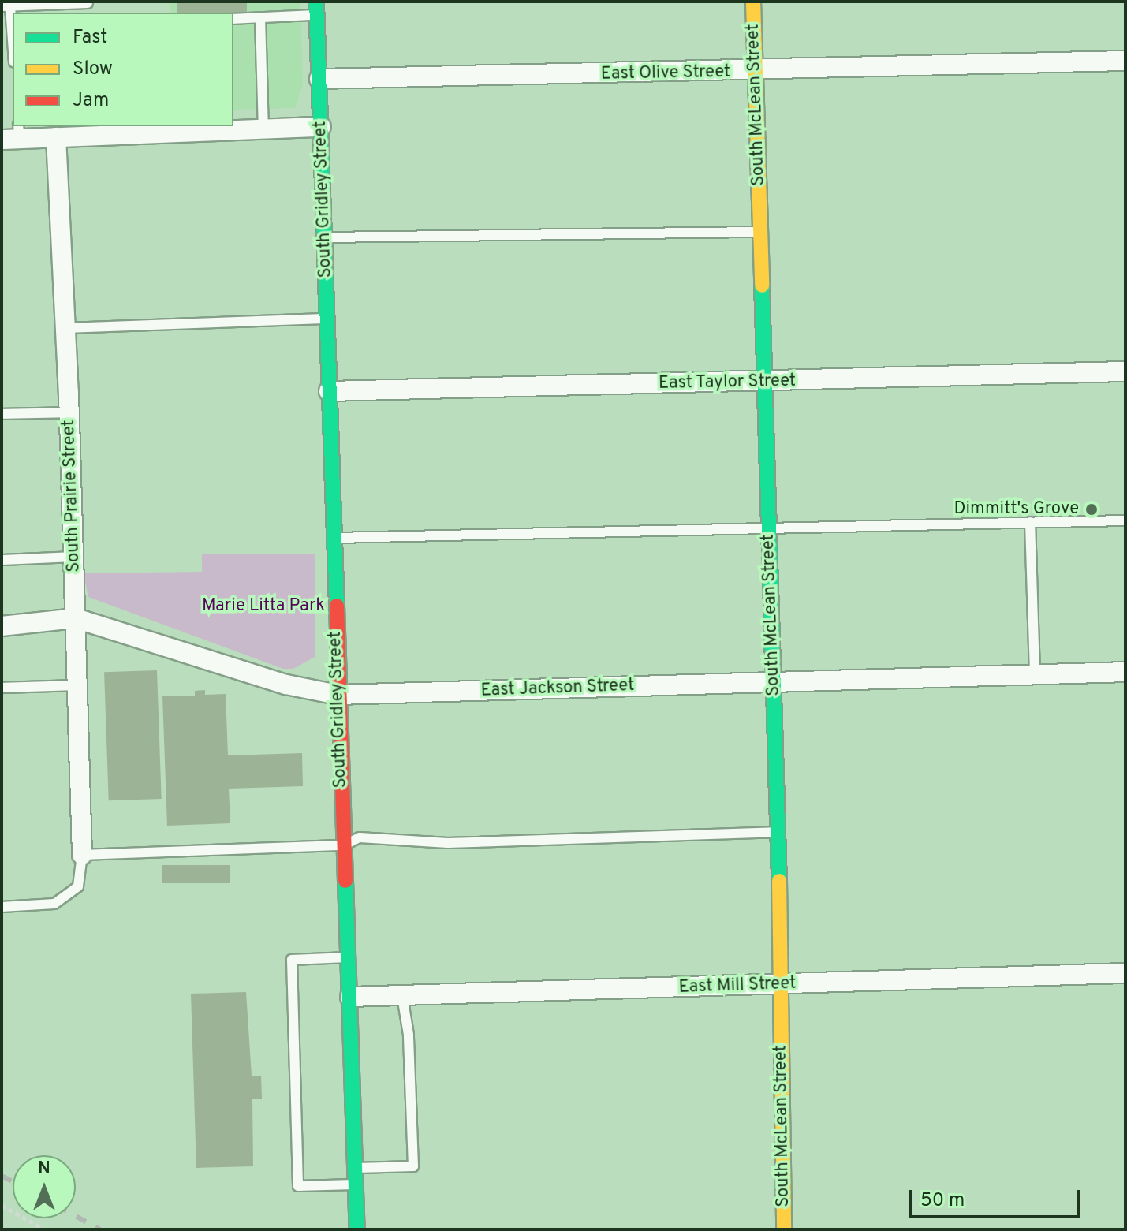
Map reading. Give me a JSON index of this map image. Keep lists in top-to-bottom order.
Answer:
{
  "streets": {
    "street": [
      "East Olive Street",
      "South McLean Street",
      "South Gridley Street",
      "East Taylor Street",
      "South Prairie Street",
      "East Jackson Street",
      "East Mill Street"
    ]
  },
  "crossings": [
    ["East Olive Street", "South McLean Street"],
    ["East Olive Street", "South Gridley Street"],
    ["South McLean Street", "East Taylor Street"],
    ["South McLean Street", "East Jackson Street"],
    ["South McLean Street", "East Mill Street"],
    ["South Gridley Street", "East Taylor Street"],
    ["South Gridley Street", "East Jackson Street"],
    ["South Gridley Street", "East Mill Street"],
    ["South Prairie Street", "East Jackson Street"]
  ],
  "parks": ["Marie Litta Park"],
  "places": ["Dimmitt's Grove"],
  "legend": ["Fast", "Slow", "Jam"],
  "scale_bar": "50 m",
  "north": "top"
}
